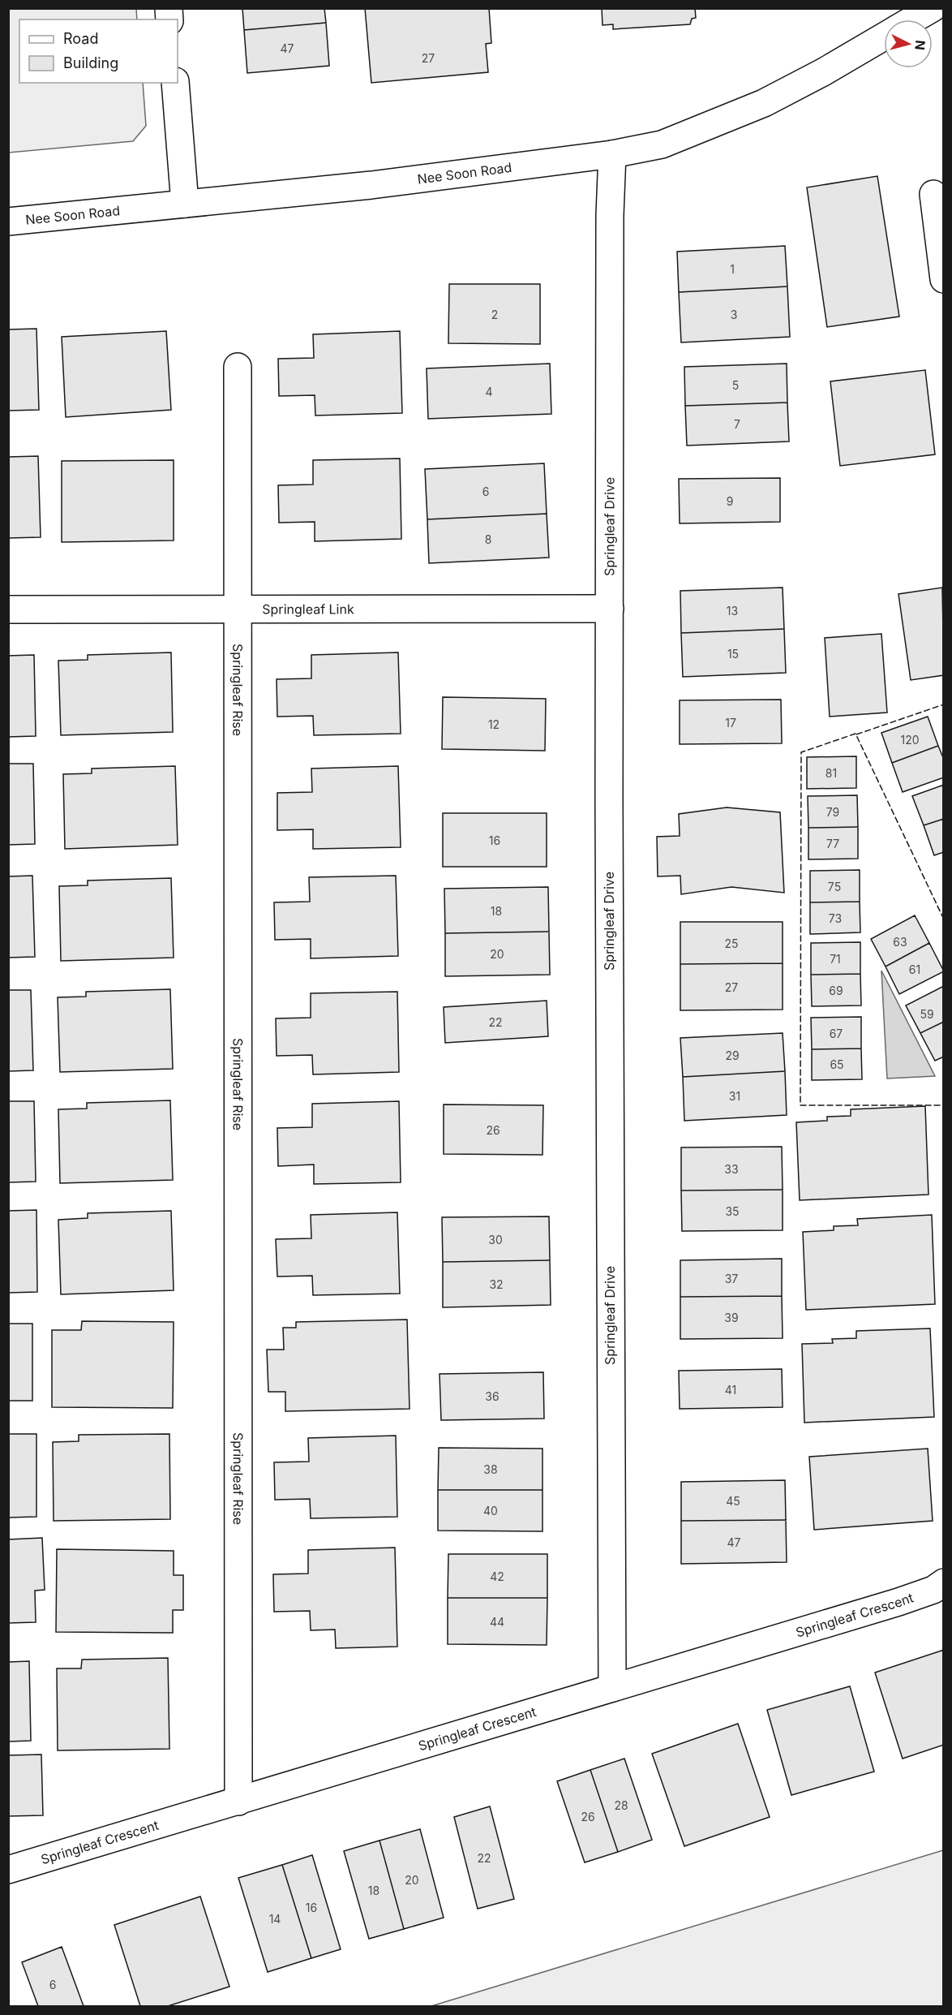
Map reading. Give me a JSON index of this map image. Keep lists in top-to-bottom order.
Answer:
{
  "streets": {
    "street": [
      "Nee Soon Road",
      "Springleaf Drive",
      "Springleaf Link",
      "Springleaf Rise",
      "Springleaf Crescent"
    ]
  },
  "crossings": [
    ["Nee Soon Road", "Springleaf Drive"],
    ["Springleaf Drive", "Springleaf Link"],
    ["Springleaf Drive", "Springleaf Crescent"],
    ["Springleaf Link", "Springleaf Rise"],
    ["Springleaf Rise", "Springleaf Crescent"]
  ],
  "house_numbers": [
    "47",
    "27",
    "1",
    "2",
    "3",
    "5",
    "4",
    "7",
    "6",
    "9",
    "8",
    "13",
    "15",
    "17",
    "12",
    "120",
    "81",
    "79",
    "16",
    "77",
    "75",
    "18",
    "73",
    "63",
    "25",
    "20",
    "71",
    "61",
    "27",
    "69",
    "59",
    "22",
    "67",
    "29",
    "65",
    "31",
    "26",
    "33",
    "35",
    "30",
    "37",
    "32",
    "39",
    "41",
    "36",
    "38",
    "45",
    "40",
    "47",
    "42",
    "44",
    "28",
    "26",
    "22",
    "20",
    "18",
    "16",
    "14",
    "6"
  ],
  "legend": ["Road", "Building"],
  "north": "right"
}
